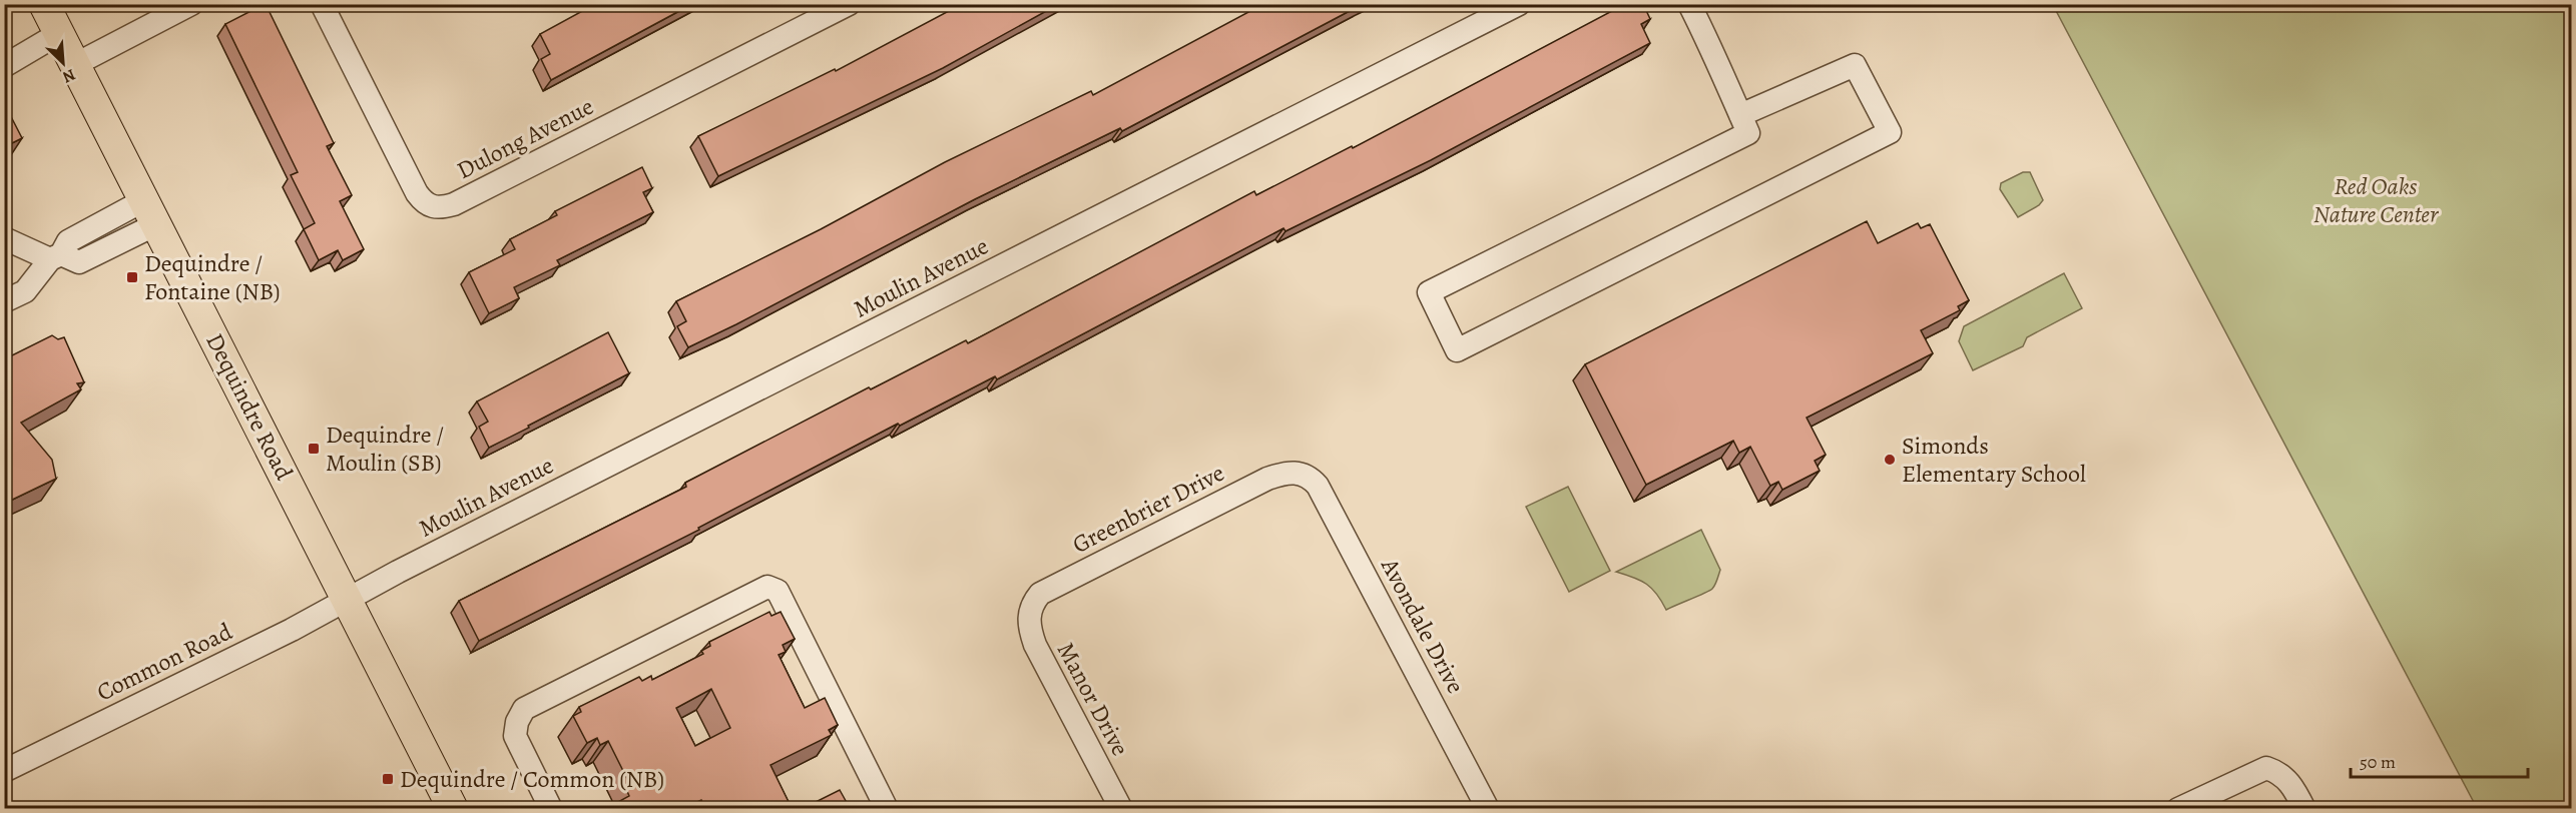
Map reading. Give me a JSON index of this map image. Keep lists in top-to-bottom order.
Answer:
{
  "streets": {
    "main road": ["Dequindre Road"],
    "street": [
      "Dulong Avenue",
      "Moulin Avenue",
      "Greenbrier Drive",
      "Avondale Drive",
      "Common Road",
      "Manor Drive"
    ]
  },
  "crossings": [
    ["Moulin Avenue", "Dequindre Road"],
    ["Moulin Avenue", "Common Road"],
    ["Dequindre Road", "Common Road"],
    ["Greenbrier Drive", "Avondale Drive"],
    ["Greenbrier Drive", "Manor Drive"]
  ],
  "parks": ["Red Oaks Nature Center"],
  "places": {
    "transit": ["Dequindre / Fontaine (NB)", "Dequindre / Moulin (SB)", "Dequindre / Common (NB)"],
    "other": ["Simonds Elementary School"]
  },
  "scale_bar": "50 m",
  "north": "bottom right"
}
